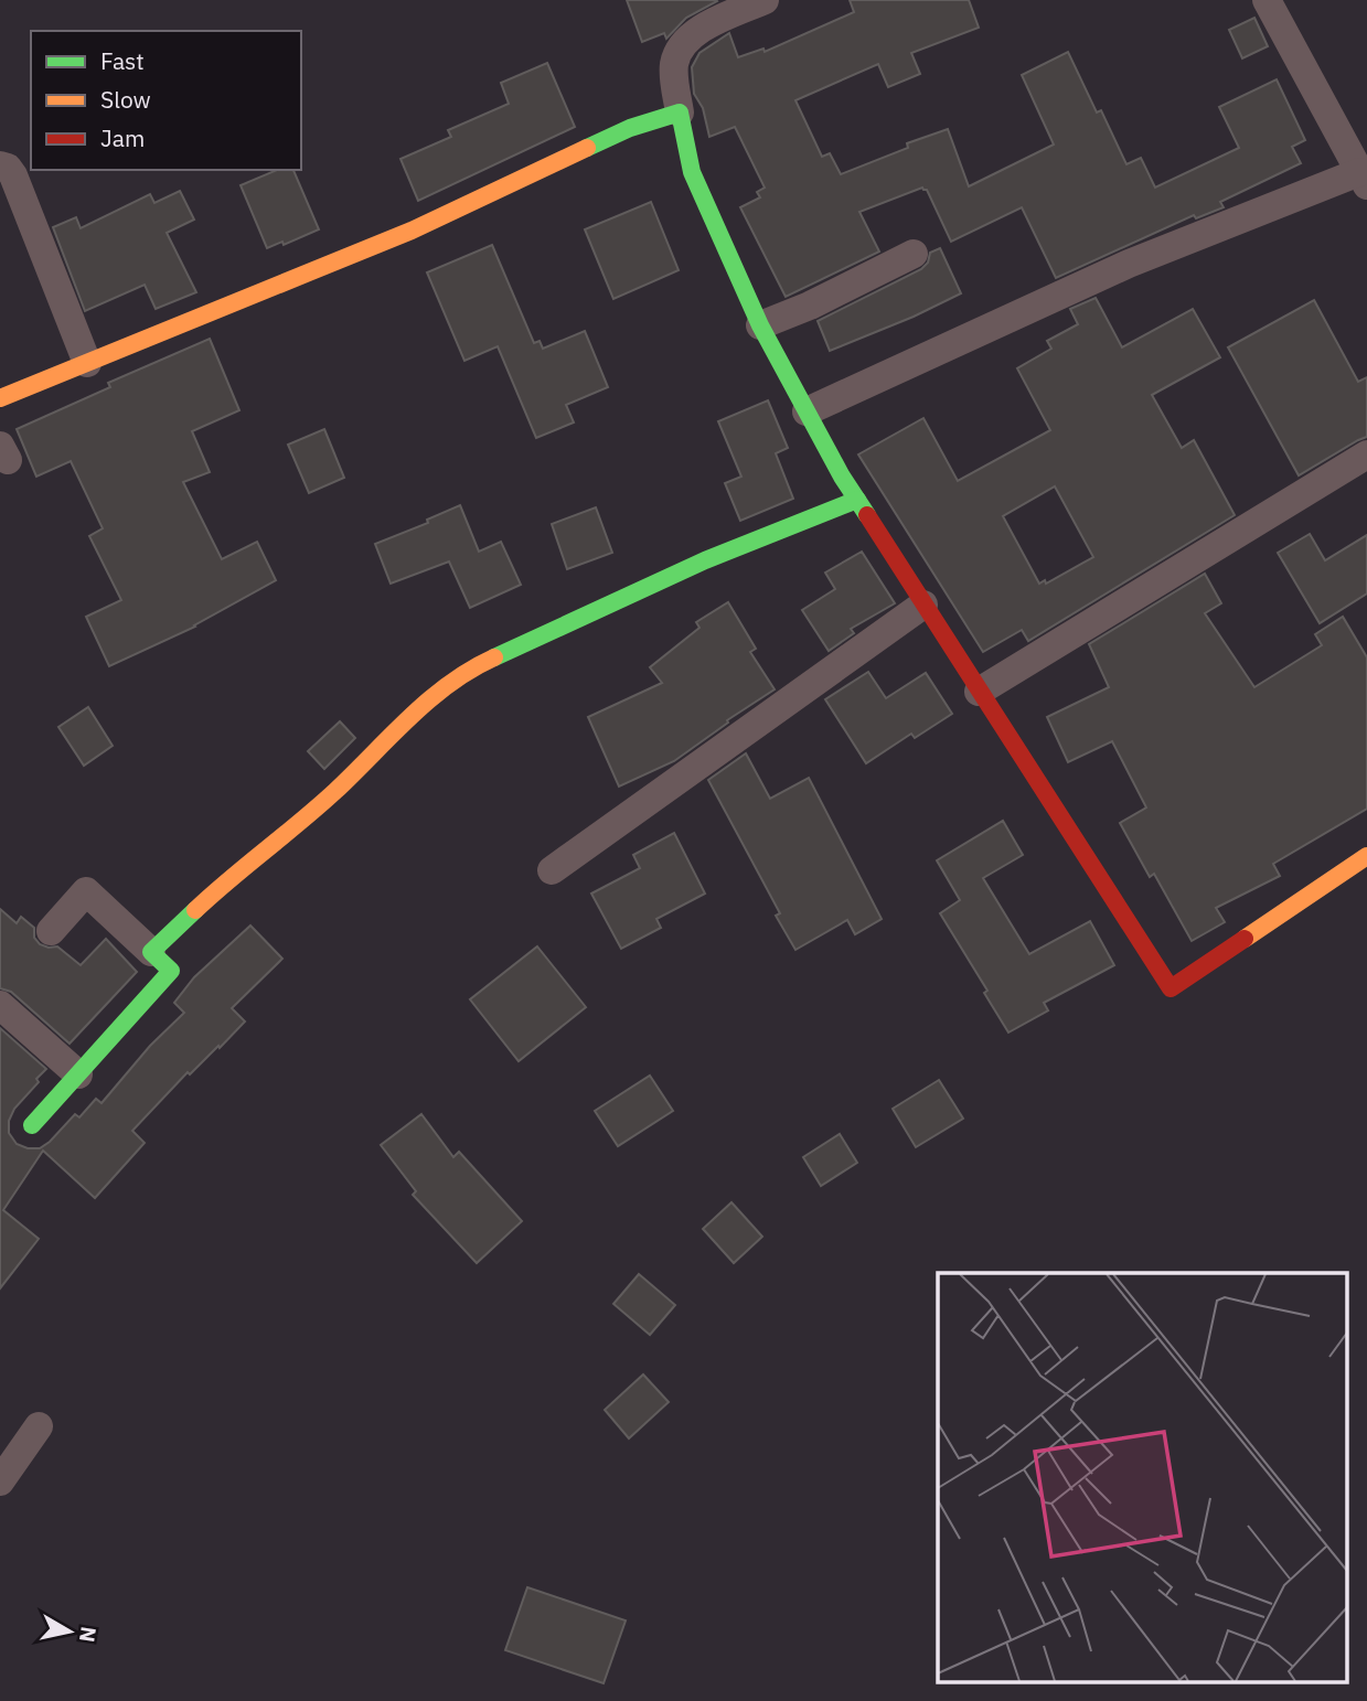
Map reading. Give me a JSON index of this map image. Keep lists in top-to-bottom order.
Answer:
{
  "legend": ["Fast", "Slow", "Jam"],
  "north": "right"
}
